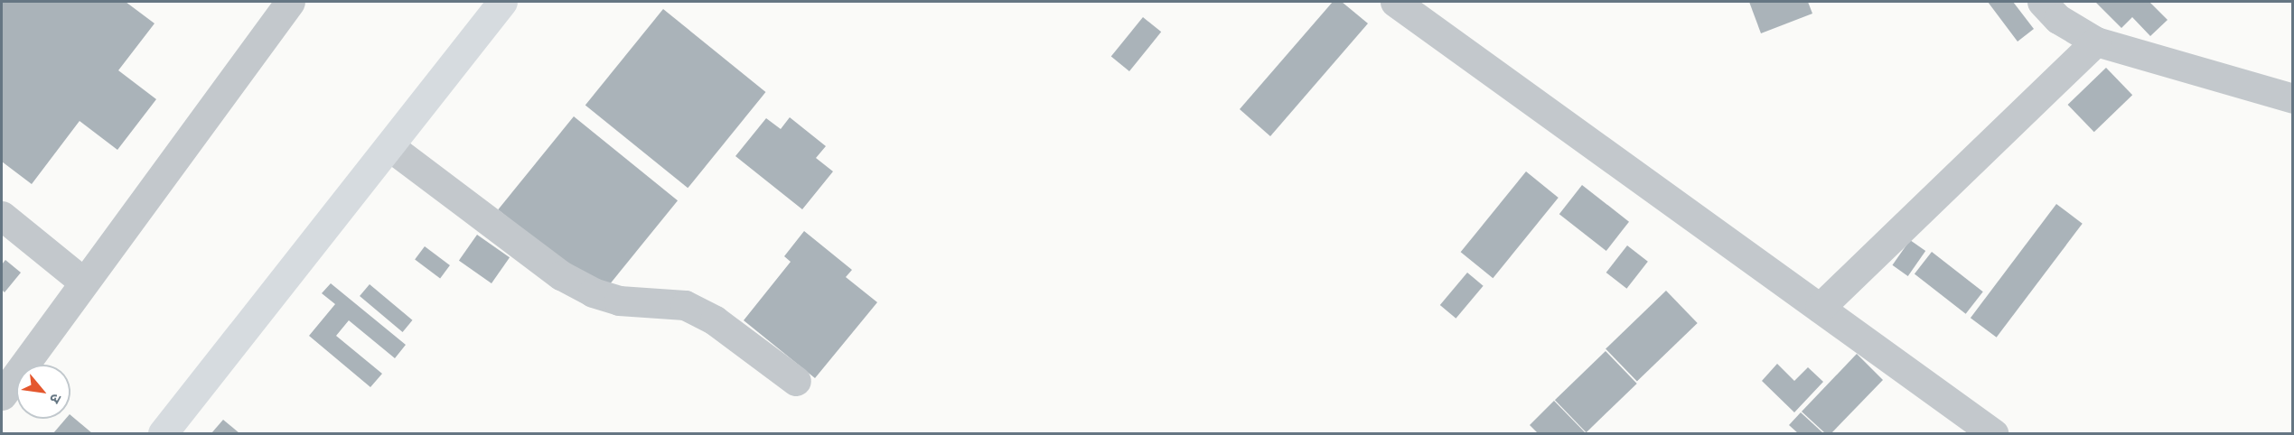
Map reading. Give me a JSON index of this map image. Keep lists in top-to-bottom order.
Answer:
{
  "north": "bottom right"
}
